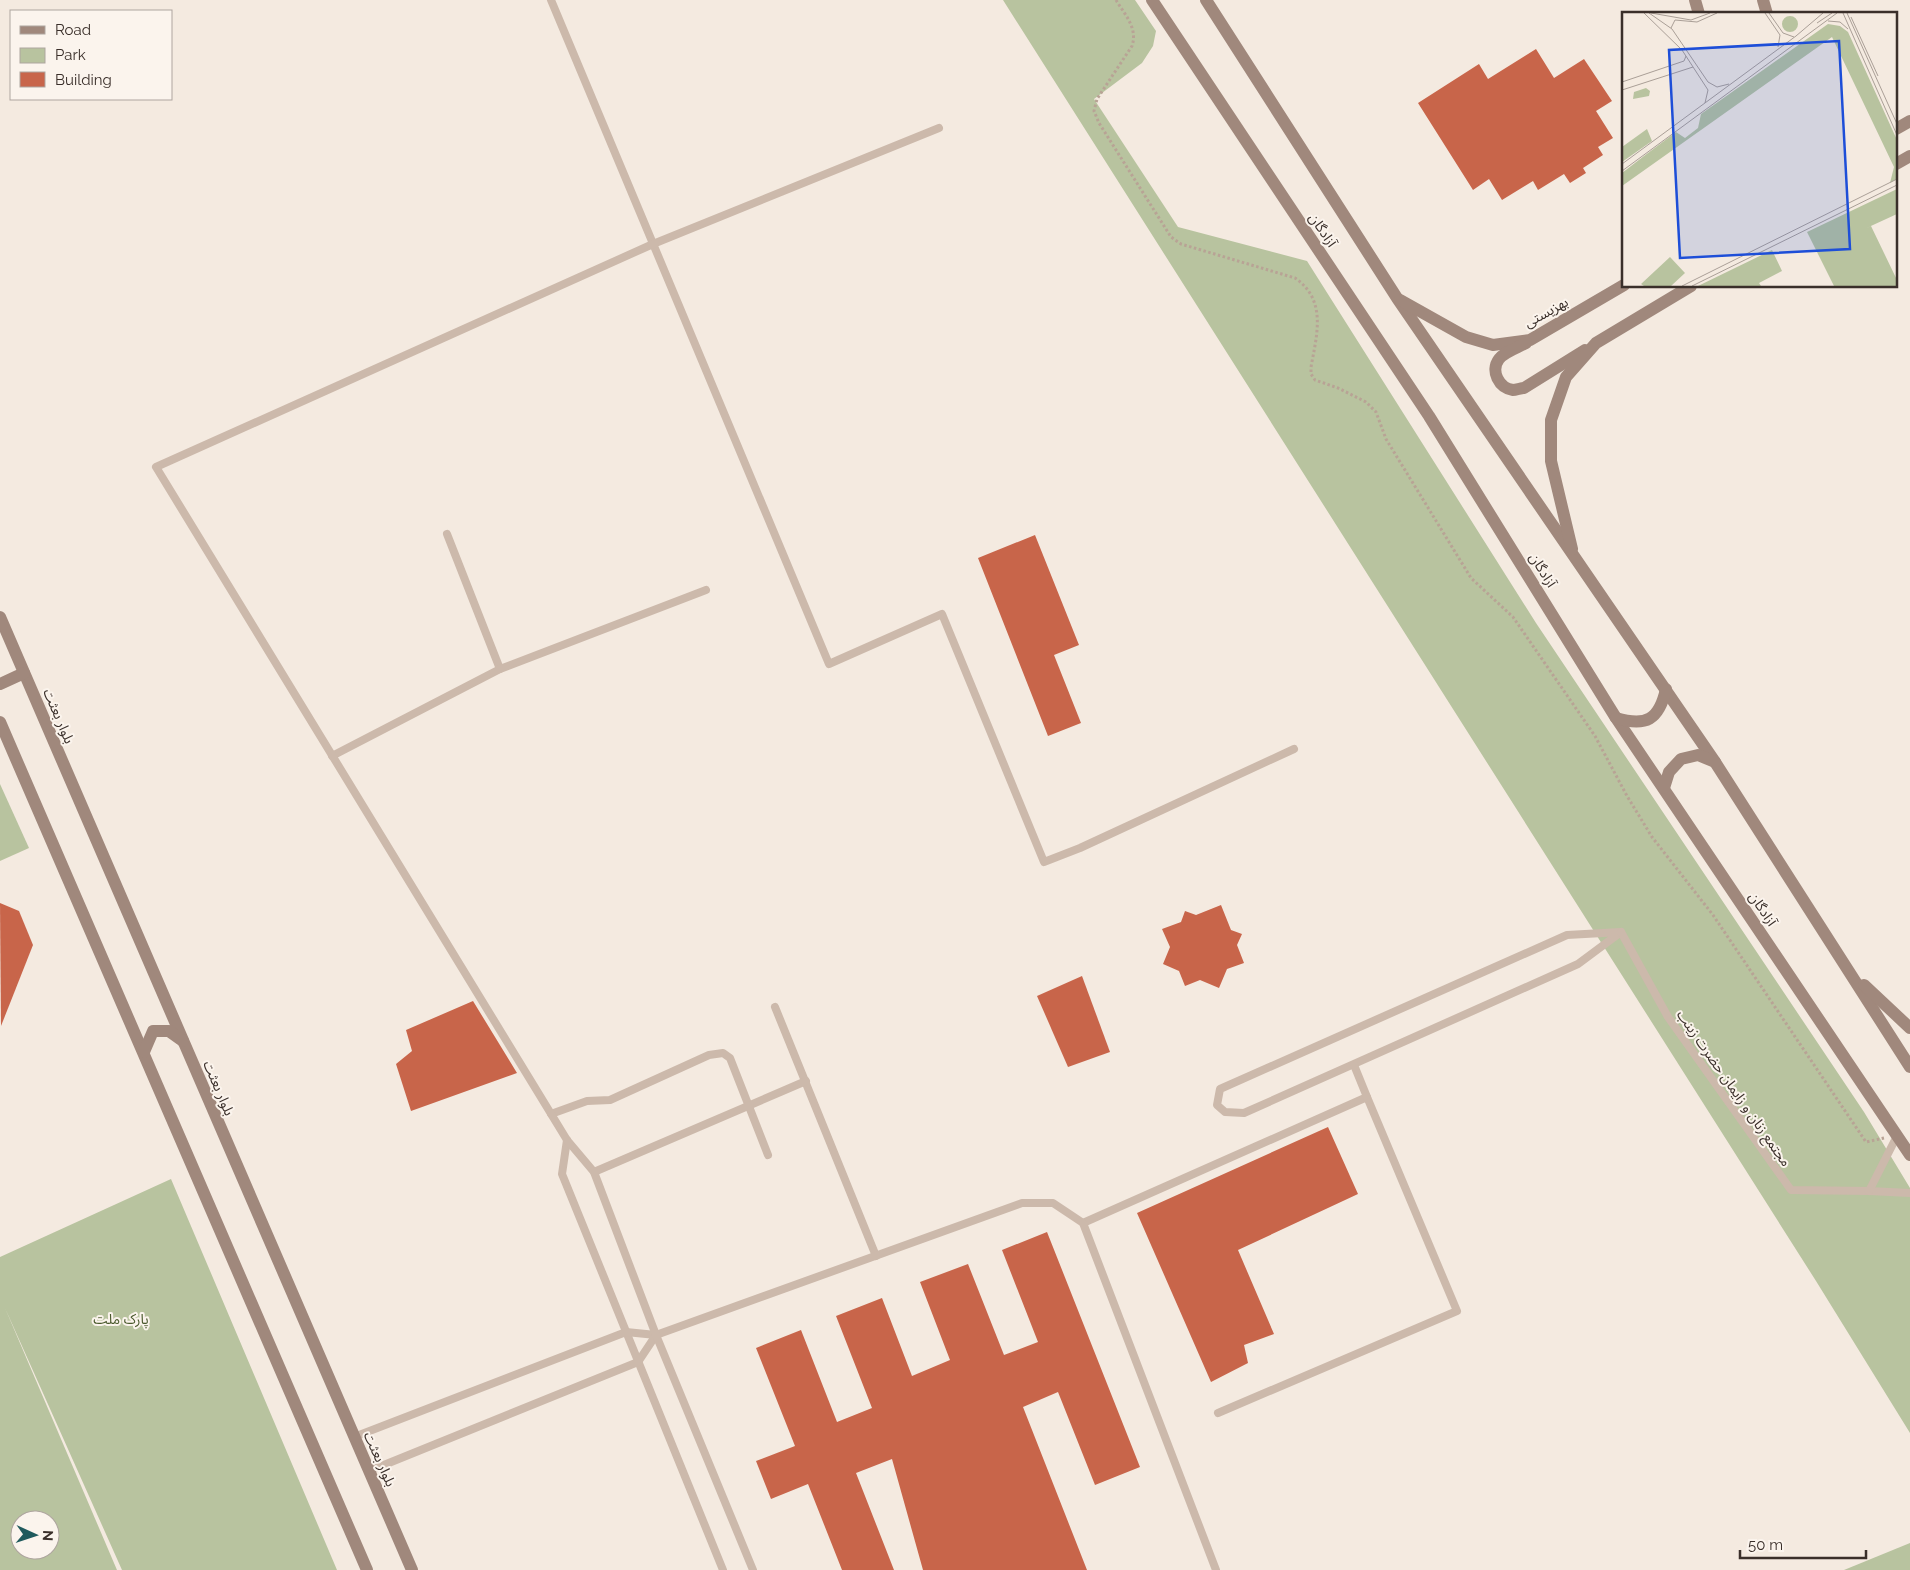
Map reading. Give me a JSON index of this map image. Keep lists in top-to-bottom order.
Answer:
{
  "streets": {
    "main road": ["آزادگان", "بهزیستی", "بلوار بعثت"],
    "lane": ["مجتمع زنان و زایمان حضرت زینب"]
  },
  "crossings": [
    ["آزادگان", "بهزیستی"]
  ],
  "parks": ["پارک ملت"],
  "legend": ["Road", "Park", "Building"],
  "scale_bar": "50 m",
  "north": "right"
}
